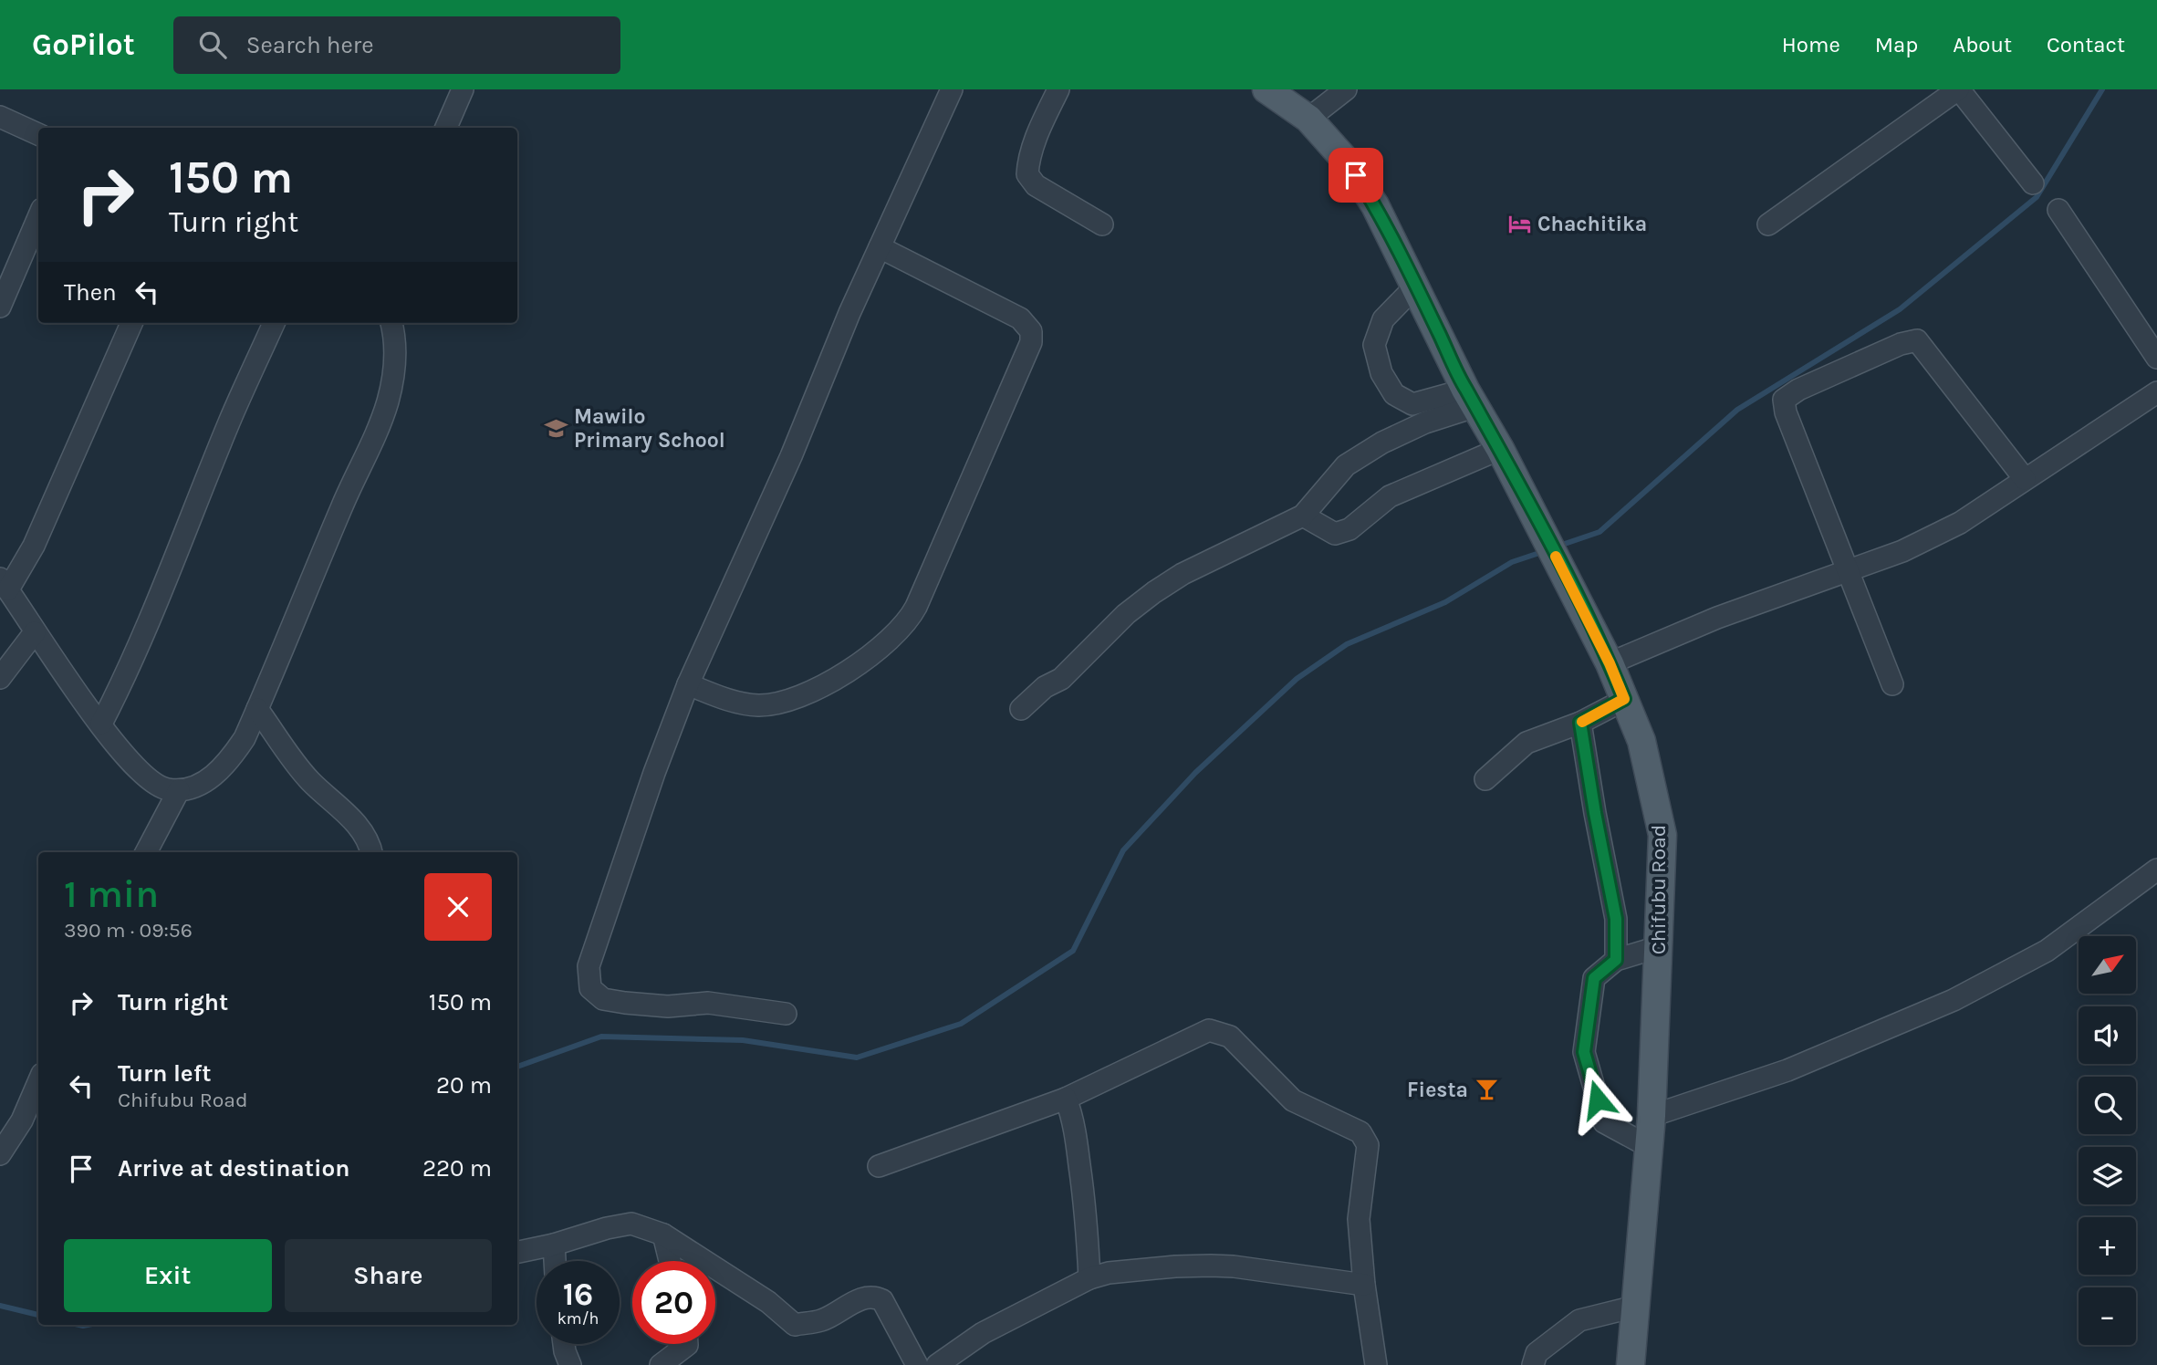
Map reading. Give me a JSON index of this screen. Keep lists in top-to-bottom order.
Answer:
{
  "streets": {
    "main road": ["Chifubu Road"]
  },
  "places": {
    "hotel": ["Chachitika"],
    "school or university": ["Mawilo Primary School"],
    "bar": ["Fiesta"]
  },
  "north": "top right",
  "page": {
    "header": "GoPilot",
    "search": "Search here",
    "nav": [
      "Home",
      "Map",
      "About",
      "Contact"
    ],
    "turn": ["150 m", "Turn right"],
    "then": "Then",
    "heading": ["1 min", "390 m · 09:56"],
    "map_buttons": ["+", "−"],
    "list": [
      {
        "name": "Turn right",
        "value": "150 m"
      },
      {
        "name": "Turn left",
        "note": "Chifubu Road",
        "value": "20 m"
      },
      {
        "name": "Arrive at destination",
        "value": "220 m"
      }
    ],
    "buttons": ["Exit", "Share"],
    "speed": "16 km/h",
    "limit": "20"
  }
}
